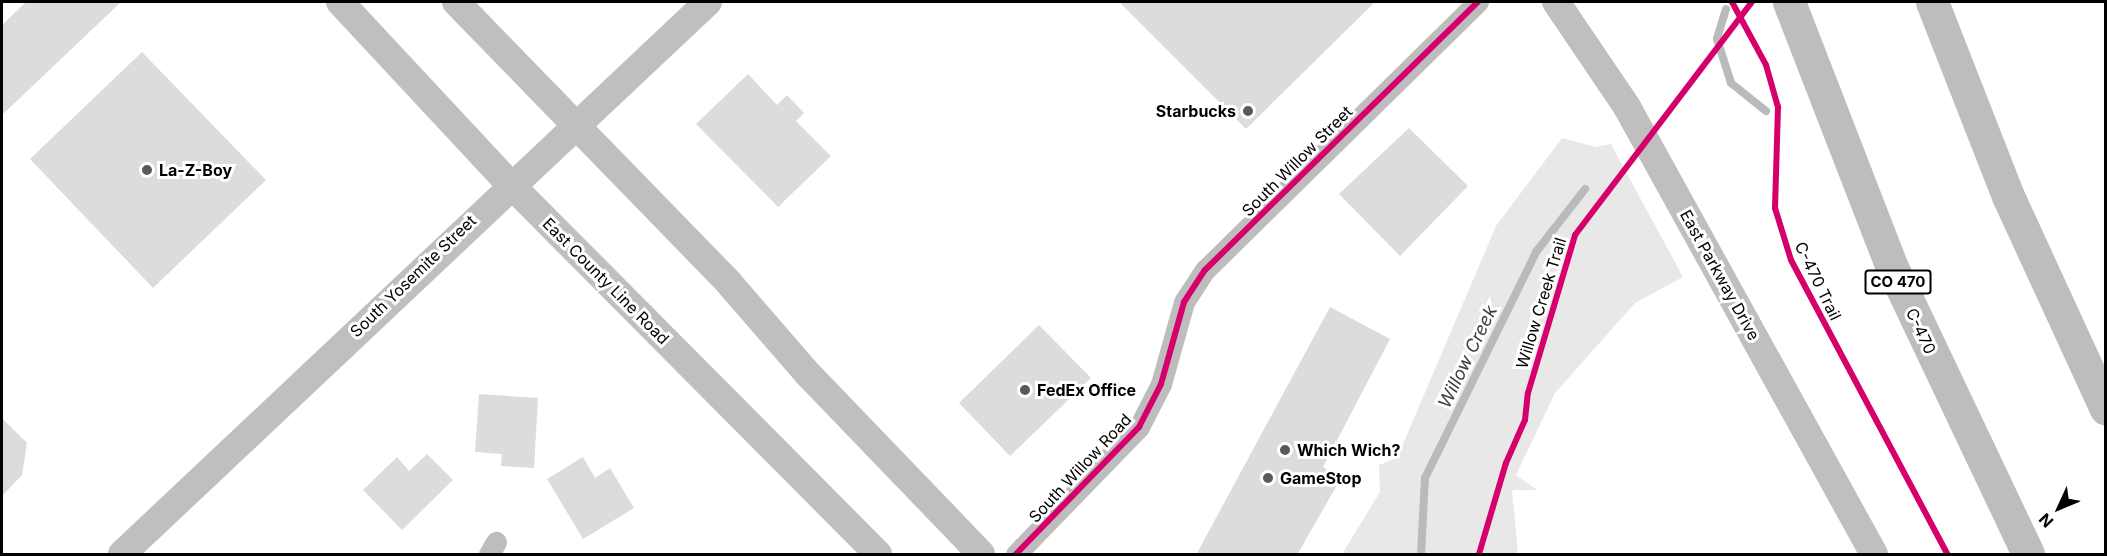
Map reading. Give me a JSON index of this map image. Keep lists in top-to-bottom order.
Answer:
{
  "streets": {
    "highway": ["CO 470", "C-470"],
    "main road": ["East Parkway Drive", "South Yosemite Street", "East County Line Road"],
    "street": ["South Willow Street", "South Willow Road"],
    "cycle path": ["C-470 Trail", "Willow Creek Trail"]
  },
  "crossings": [
    ["South Willow Street", "South Willow Road"],
    ["South Yosemite Street", "East County Line Road"]
  ],
  "water": ["Willow Creek"],
  "places": [
    "Starbucks",
    "La-Z-Boy",
    "FedEx Office",
    "Which Wich?",
    "GameStop"
  ],
  "north": "bottom left"
}
